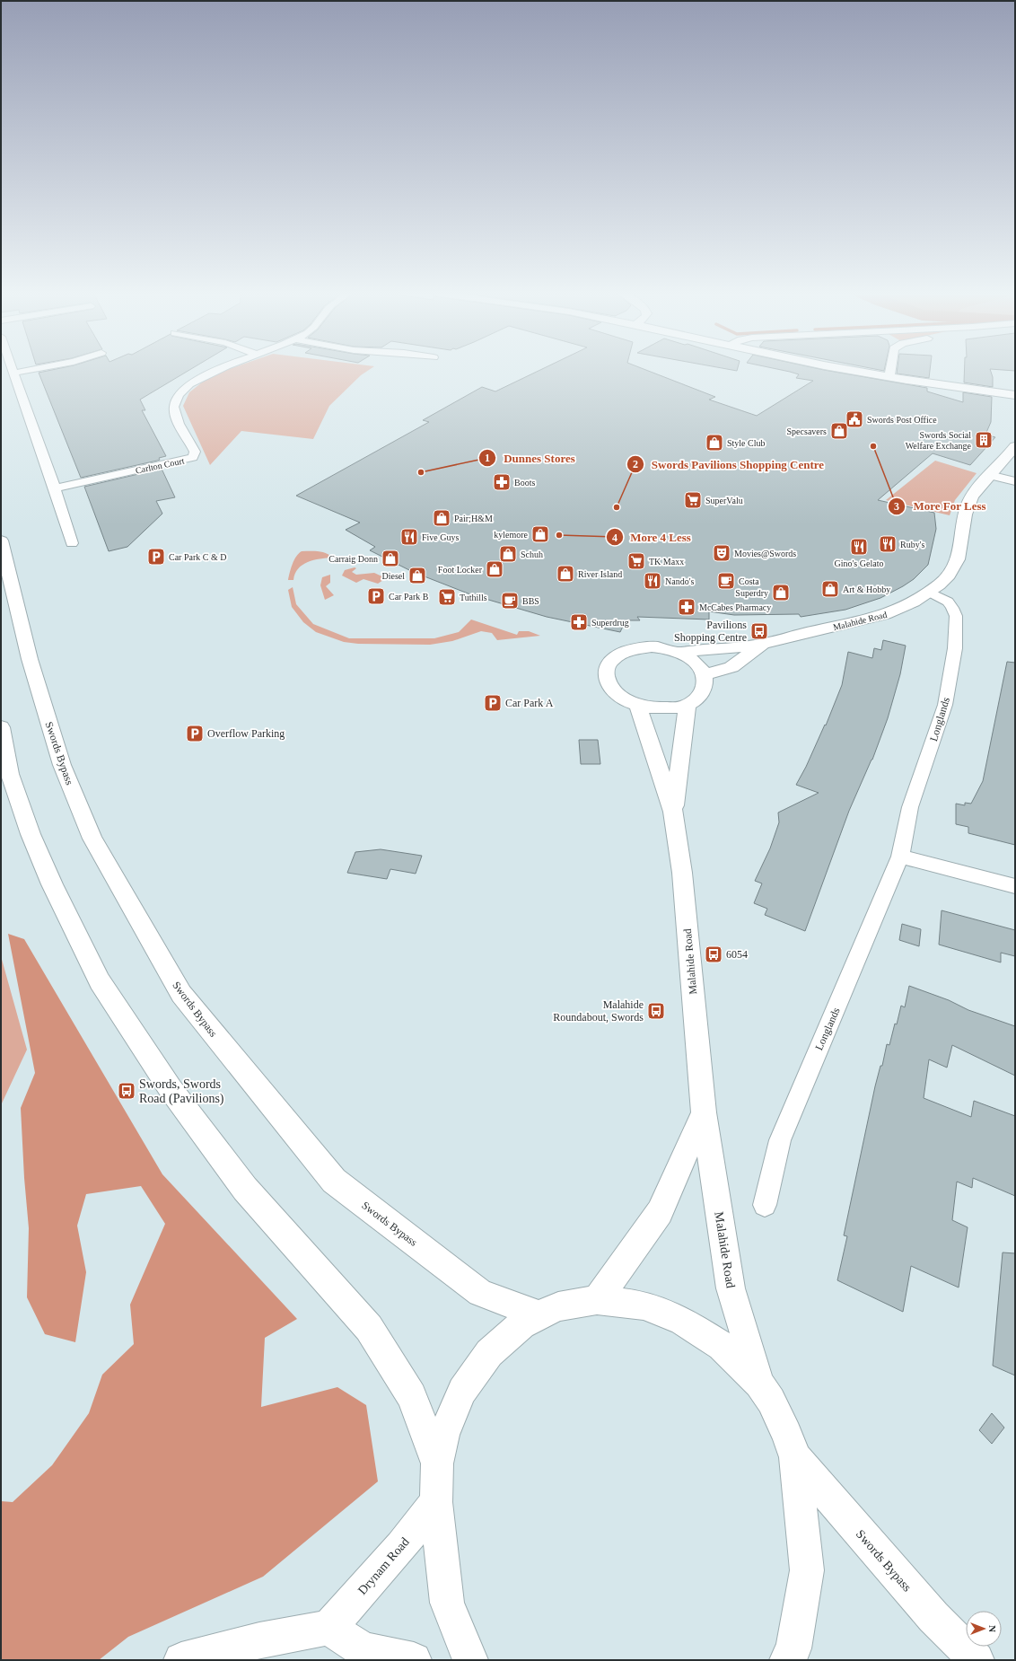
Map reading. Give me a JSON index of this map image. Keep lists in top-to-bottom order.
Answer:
{
  "streets": {
    "main road": ["Malahide Road", "Swords Bypass", "Drynam Road"],
    "street": ["Carlton Court", "Longlands"]
  },
  "crossings": [
    ["Malahide Road", "Longlands"]
  ],
  "places": {
    "public building": ["Swords Post Office"],
    "shop": [
      "Specsavers",
      "Style Club",
      "Pair;H&M",
      "kylemore",
      "Schuh",
      "Carraig Donn",
      "Foot Locker",
      "River Island",
      "Diesel",
      "Art & Hobby",
      "Superdry"
    ],
    "building": ["Swords Social Welfare Exchange"],
    "other": [
      "More For Less",
      "Dunnes Stores",
      "Swords Pavilions Shopping Centre",
      "More 4 Less"
    ],
    "pharmacy": ["Boots", "McCabes Pharmacy", "Superdrug"],
    "supermarket": ["SuperValu", "TK Maxx", "Tuthills"],
    "restaurant": [
      "Five Guys",
      "Ruby's",
      "Gino's Gelato",
      "Nando's"
    ],
    "theatre": ["Movies@Swords"],
    "parking": [
      "Car Park C & D",
      "Car Park B",
      "Car Park A",
      "Overflow Parking"
    ],
    "cafe": ["Costa", "BBS"],
    "bus stop": [
      "Pavilions Shopping Centre",
      "6054",
      "Malahide Roundabout, Swords",
      "Swords, Swords Road (Pavilions)"
    ]
  },
  "north": "right"
}
